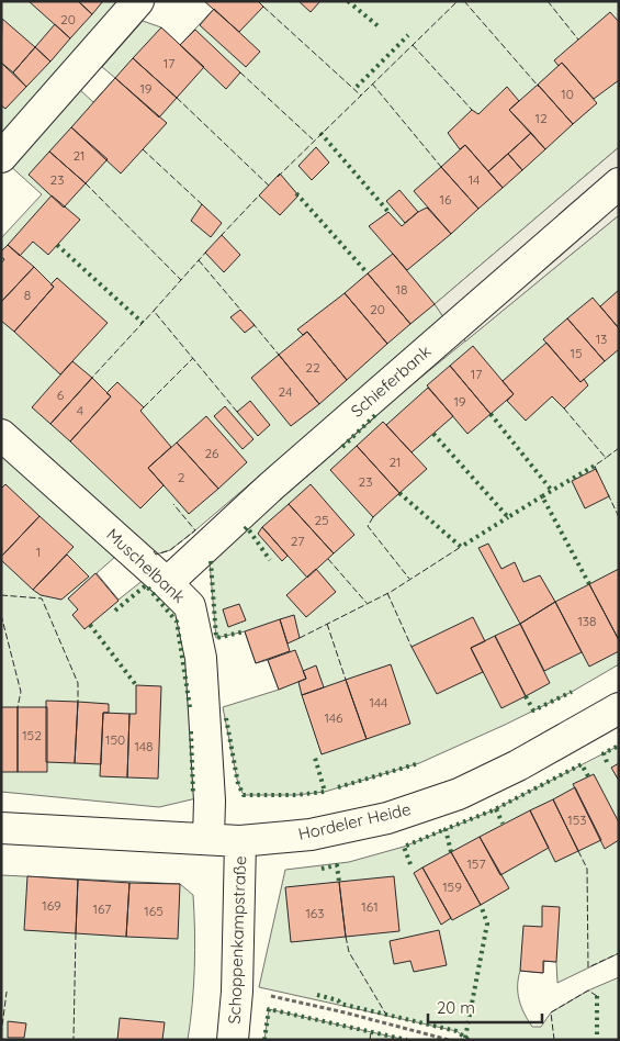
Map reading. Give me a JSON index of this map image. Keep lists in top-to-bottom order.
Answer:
{
  "streets": {
    "street": [
      "Schieferbank",
      "Muschelbank",
      "Hordeler Heide",
      "Schoppenkampstraße"
    ]
  },
  "crossings": [
    ["Schieferbank", "Muschelbank"],
    ["Muschelbank", "Hordeler Heide"],
    ["Hordeler Heide", "Schoppenkampstraße"]
  ],
  "house_numbers": [
    "20",
    "17",
    "19",
    "10",
    "12",
    "21",
    "23",
    "14",
    "16",
    "18",
    "8",
    "20",
    "13",
    "15",
    "22",
    "17",
    "24",
    "6",
    "19",
    "4",
    "26",
    "21",
    "2",
    "23",
    "25",
    "27",
    "1",
    "138",
    "144",
    "146",
    "152",
    "150",
    "148",
    "153",
    "157",
    "159",
    "169",
    "161",
    "167",
    "165",
    "163"
  ],
  "scale_bar": "20 m"
}
